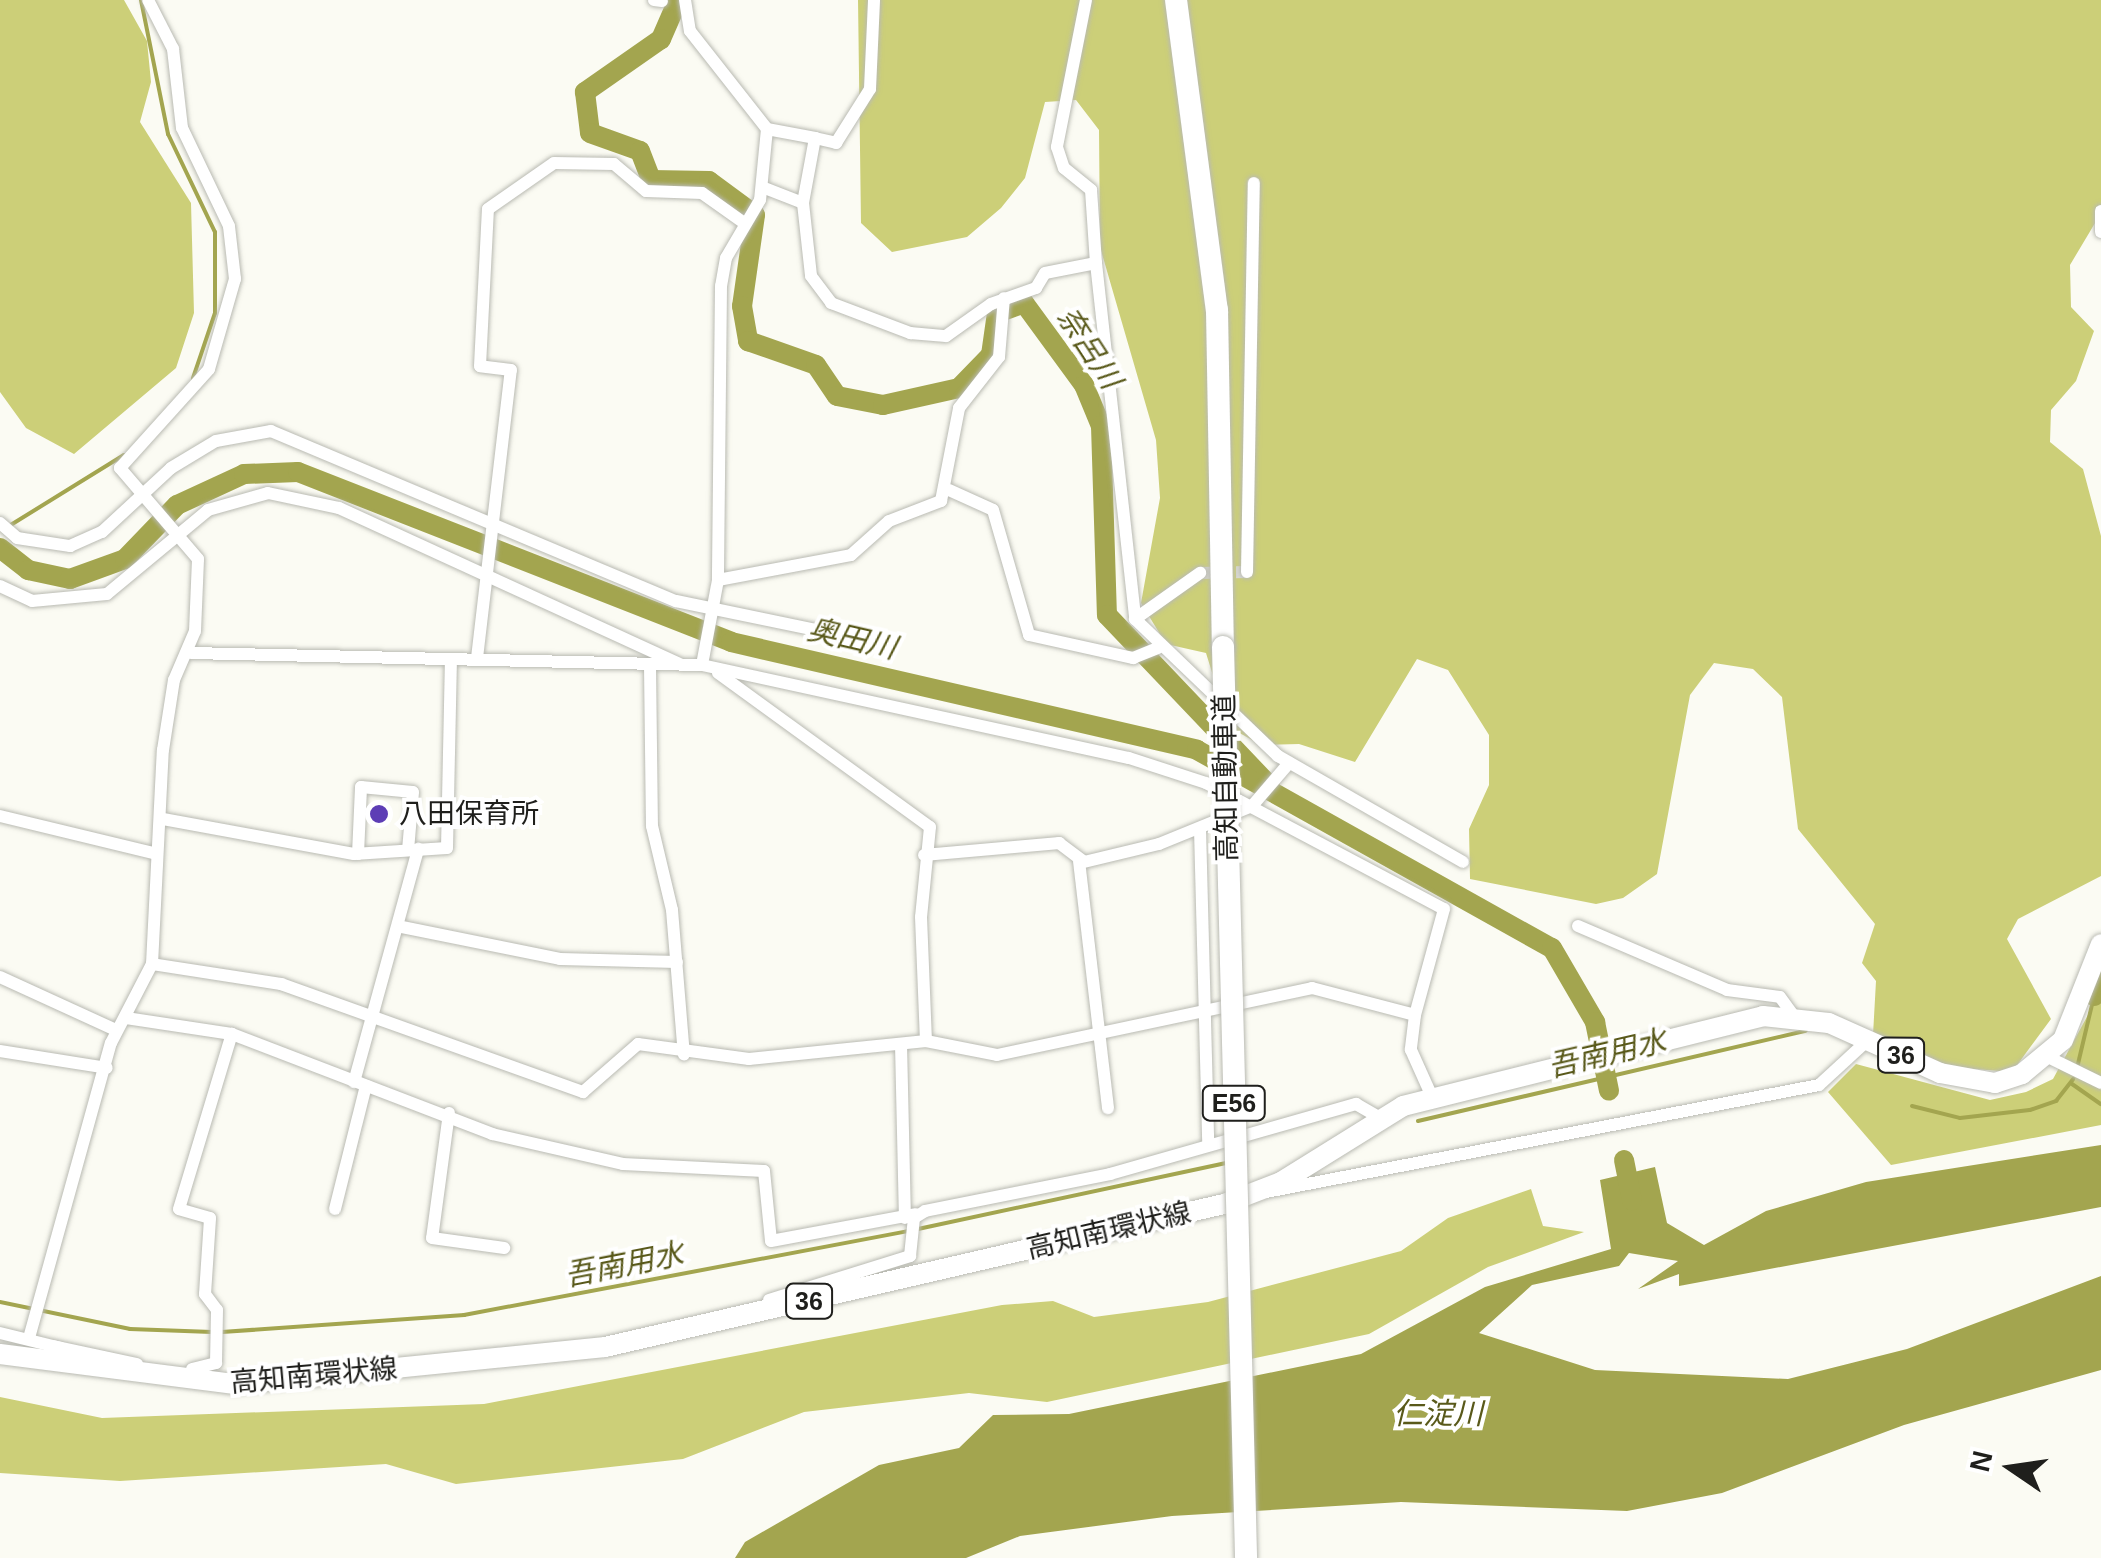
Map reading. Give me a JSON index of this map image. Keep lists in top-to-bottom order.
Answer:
{
  "streets": {
    "highway": ["高知自動車道", "E56"],
    "main road": ["36", "高知南環状線"]
  },
  "crossings": [
    ["36", "高知南環状線"]
  ],
  "water": [
    "奈呂川",
    "奥田川",
    "吾南用水",
    "仁淀川"
  ],
  "places": ["八田保育所"],
  "north": "left"
}
